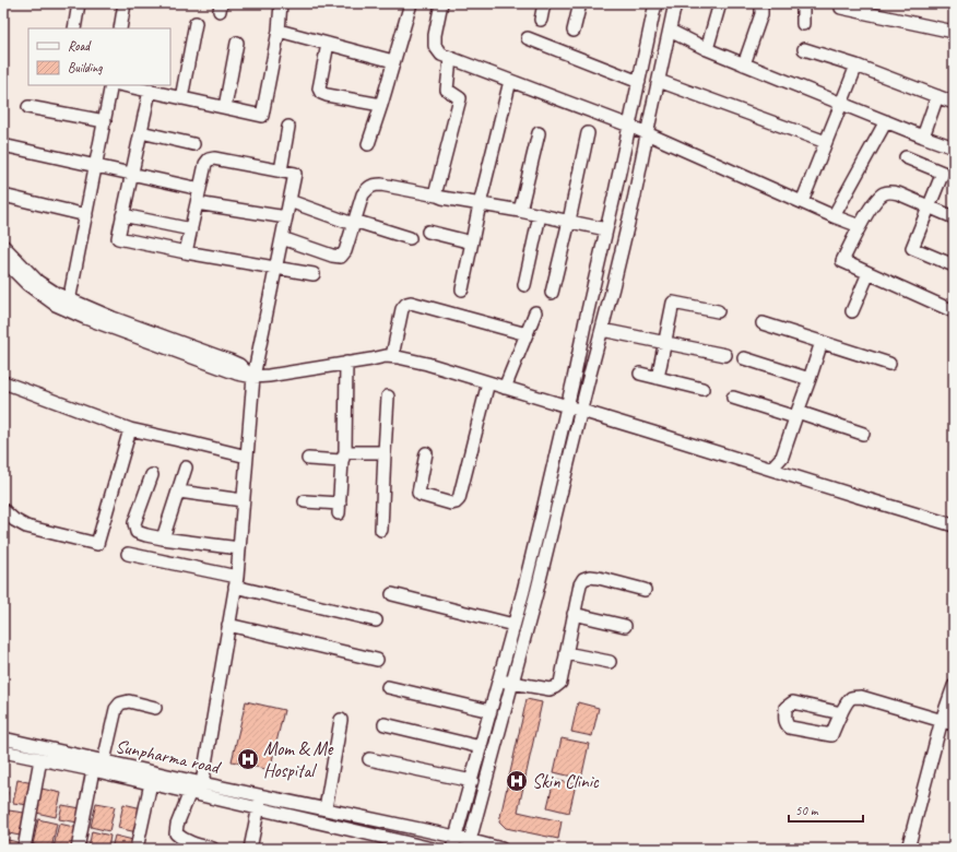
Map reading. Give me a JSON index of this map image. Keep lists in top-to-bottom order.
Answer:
{
  "streets": {
    "street": ["Sunpharma road"]
  },
  "places": {
    "hospital": ["Mom & Me Hospital", "Skin Clinic"]
  },
  "legend": ["Road", "Building"],
  "scale_bar": "50 m"
}
